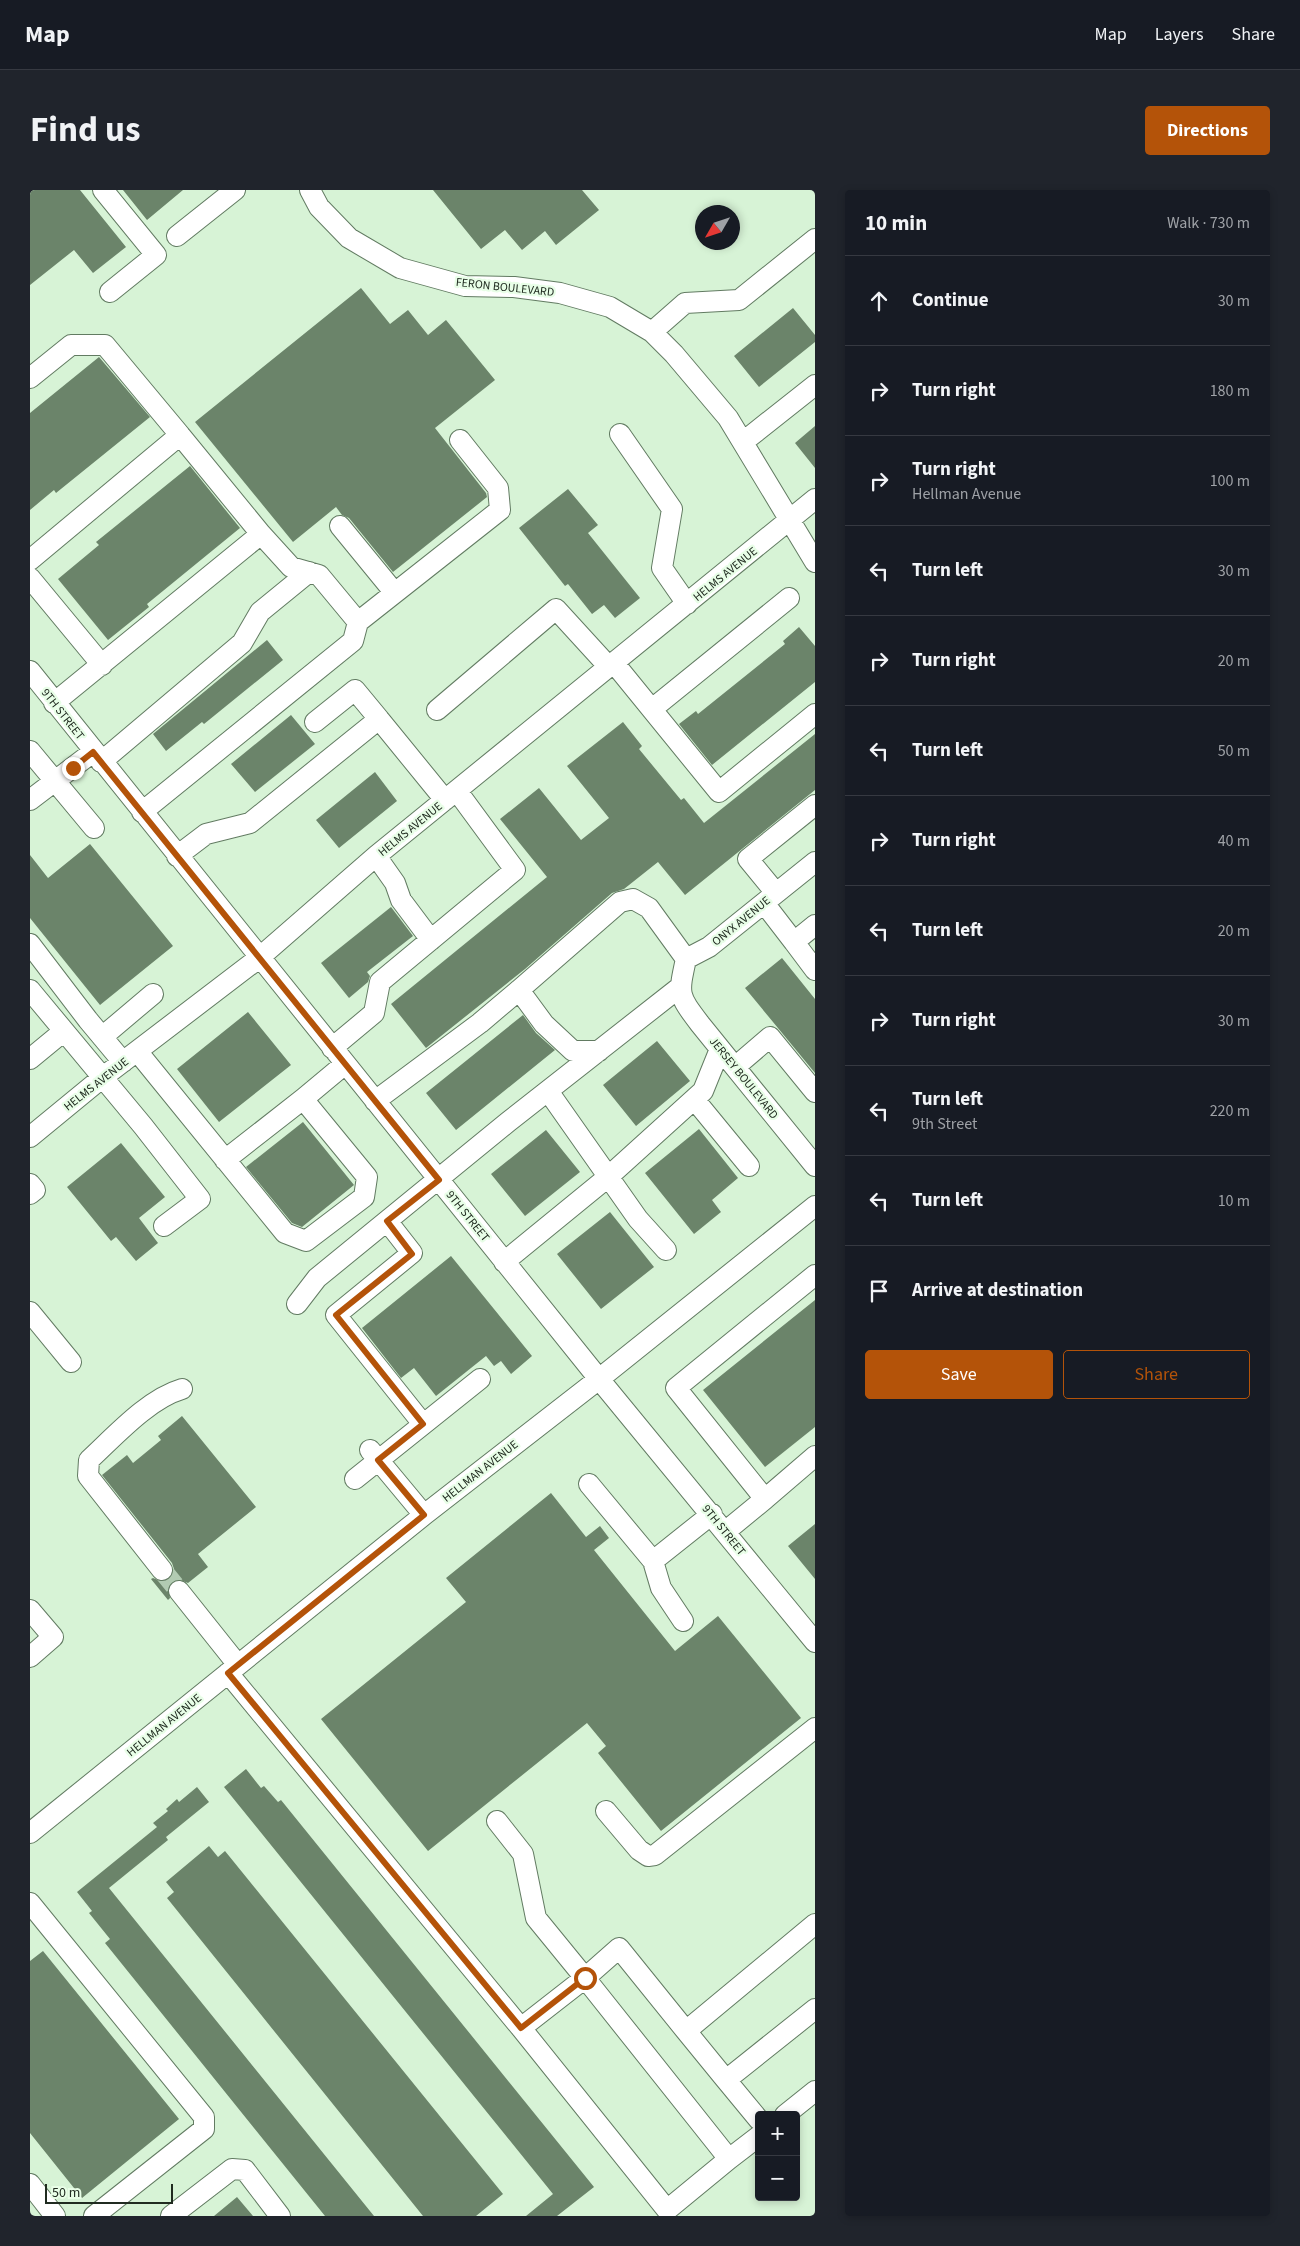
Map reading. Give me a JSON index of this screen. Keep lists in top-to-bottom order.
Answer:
{
  "streets": {
    "street": [
      "FERON BOULEVARD",
      "HELMS AVENUE",
      "9TH STREET",
      "ONYX AVENUE",
      "JERSEY BOULEVARD",
      "HELLMAN AVENUE"
    ]
  },
  "crossings": [
    ["FERON BOULEVARD", "HELMS AVENUE"],
    ["HELMS AVENUE", "9TH STREET"],
    ["9TH STREET", "HELLMAN AVENUE"]
  ],
  "scale_bar": "50 m",
  "north": "bottom left",
  "page": {
    "header": "Map",
    "nav": ["Map", "Layers", "Share"],
    "title": "Find us",
    "buttons": [
      "Directions",
      ["Save", "Share"]
    ],
    "heading": ["10 min", "Walk · 730 m"],
    "list": [
      ["Continue", "30 m"],
      ["Turn right", "180 m"],
      ["Turn right", "Hellman Avenue", "100 m"],
      ["Turn left", "30 m"],
      ["Turn right", "20 m"],
      ["Turn left", "50 m"],
      ["Turn right", "40 m"],
      ["Turn left", "20 m"],
      ["Turn right", "30 m"],
      ["Turn left", "9th Street", "220 m"],
      ["Turn left", "10 m"],
      "Arrive at destination"
    ],
    "map_buttons": ["+", "−"],
    "scale": "50 m"
  }
}
